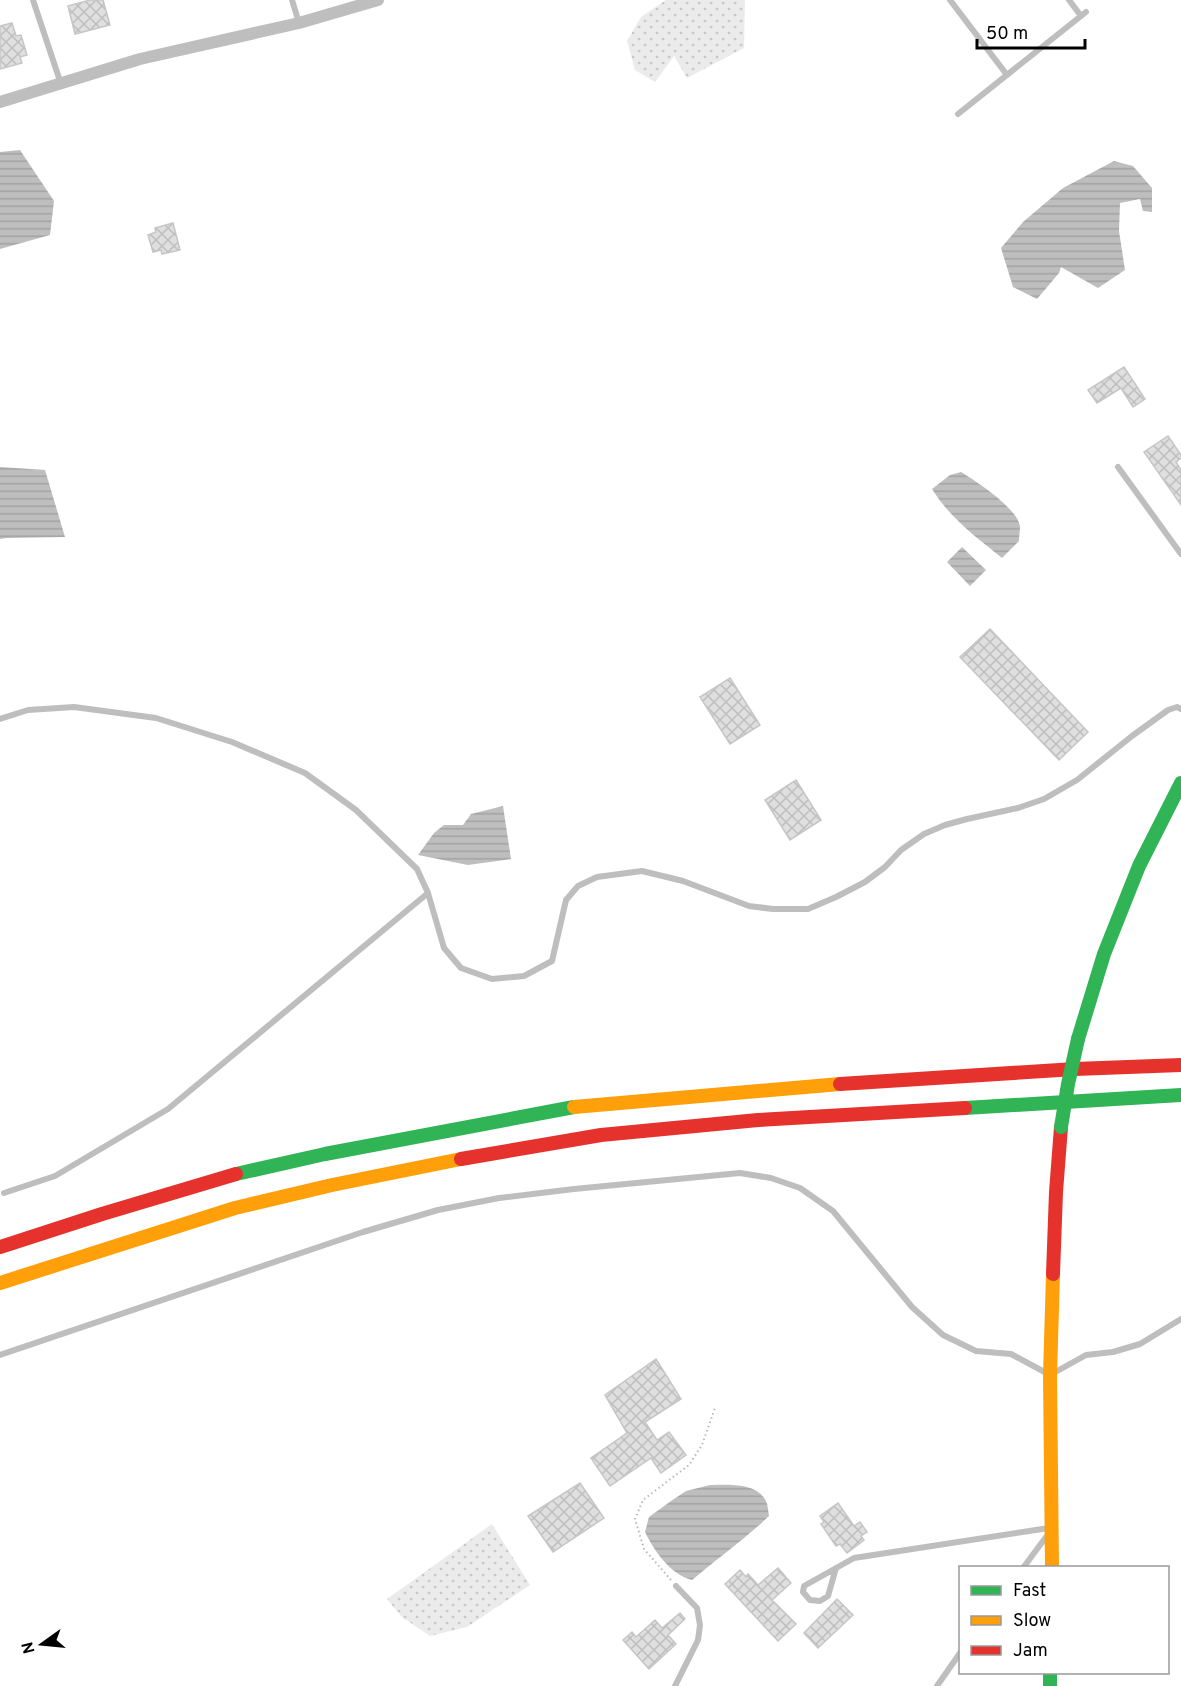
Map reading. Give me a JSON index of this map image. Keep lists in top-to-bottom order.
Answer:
{
  "legend": ["Fast", "Slow", "Jam"],
  "scale_bar": "50 m",
  "north": "left"
}
